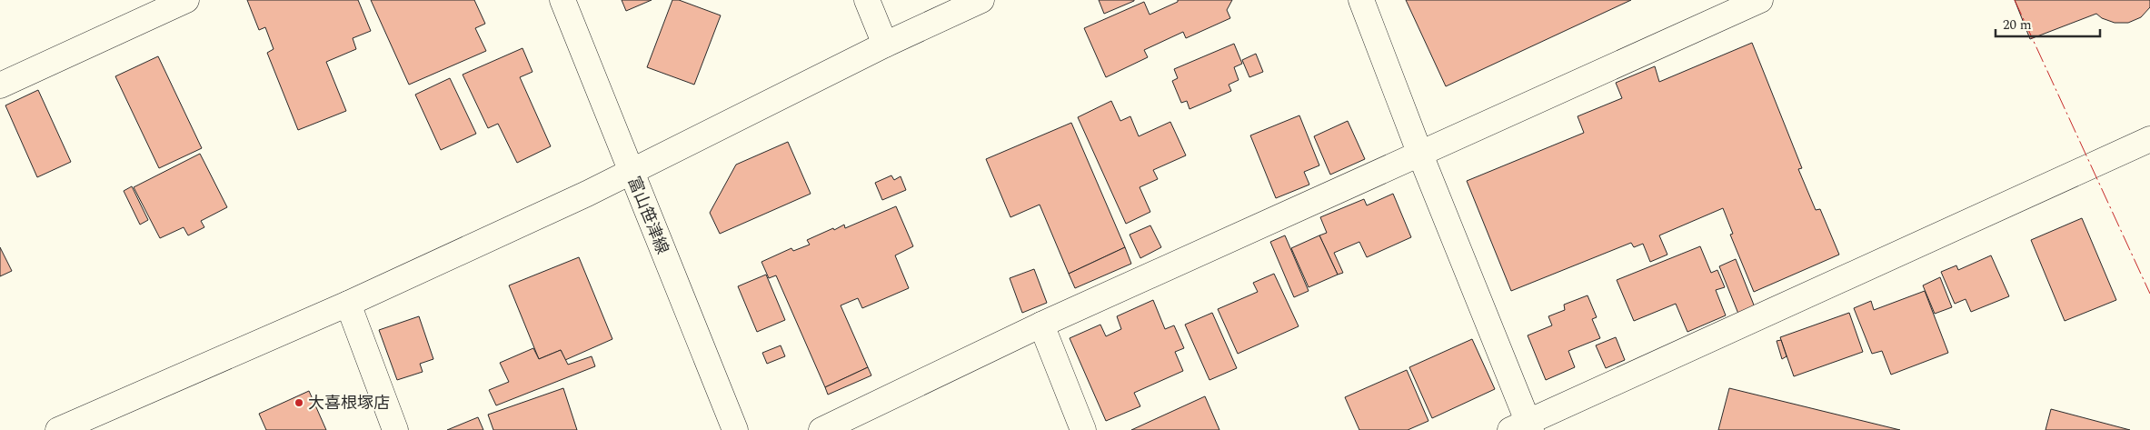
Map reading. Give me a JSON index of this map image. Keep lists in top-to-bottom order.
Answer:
{
  "streets": {
    "street": ["富山笹津線"]
  },
  "places": ["大喜根塚店"],
  "scale_bar": "20 m"
}
